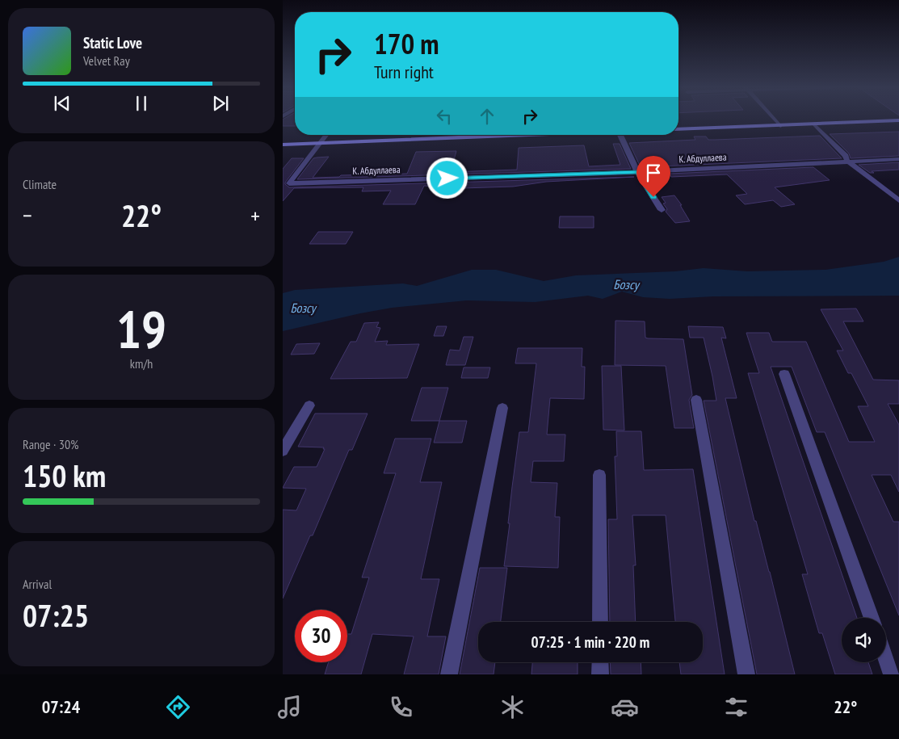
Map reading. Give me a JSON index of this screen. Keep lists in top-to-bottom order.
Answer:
{
  "streets": {
    "street": ["К. Абдуллаева"]
  },
  "water": ["Бозсу"],
  "page": {
    "turn": ["170 m", "Turn right"],
    "song": ["Static Love", "Velvet Ray"],
    "tile": [
      "Climate",
      ["19", "km/h"],
      ["Range · 30%", "150 km"],
      ["Arrival", "07:25"]
    ],
    "heat": ["−", "22°", "+"],
    "limit": "30",
    "trip": "07:25 · 1 min · 220 m",
    "tabs": ["07:24", "22°"]
  }
}
